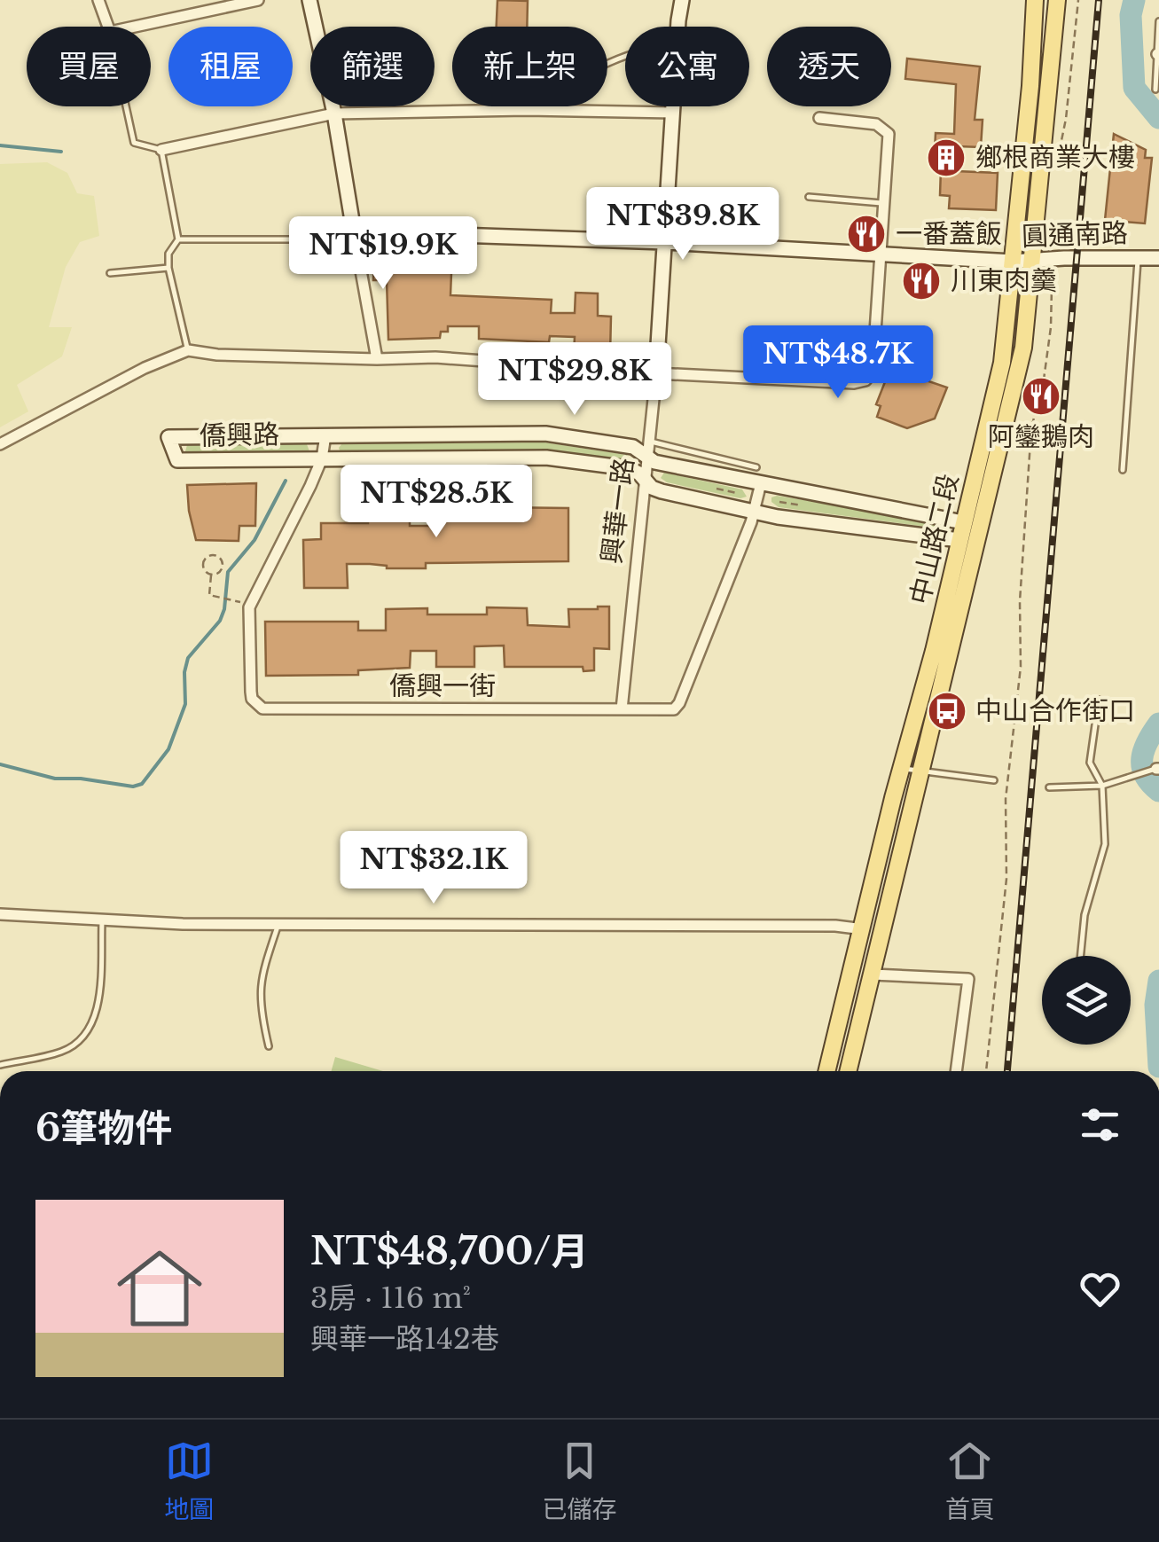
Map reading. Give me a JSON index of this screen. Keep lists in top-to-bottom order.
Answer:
{
  "streets": {
    "main road": ["中山路二段"],
    "street": [
      "圓通南路",
      "僑興路",
      "興華一路",
      "僑興一街"
    ]
  },
  "crossings": [
    ["圓通南路", "興華一路"],
    ["圓通南路", "中山路二段"],
    ["僑興路", "興華一路"],
    ["僑興路", "中山路二段"],
    ["僑興路", "僑興一街"],
    ["興華一路", "僑興一街"]
  ],
  "places": {
    "building": ["鄉根商業大樓"],
    "restaurant": ["一番蓋飯", "川東肉羹", "阿鑾鵝肉"],
    "bus stop": ["中山合作街口"]
  },
  "page": {
    "chip": [
      "買屋",
      "租屋",
      "篩選",
      "新上架",
      "公寓",
      "透天"
    ],
    "price": [
      "NT$39.8K",
      "NT$19.9K",
      "NT$48.7K",
      "NT$29.8K",
      "NT$28.5K",
      "NT$32.1K"
    ],
    "heading": "6筆物件",
    "list": [
      {
        "name": "NT$48,700/月",
        "note": "3房 · 116 m² · 興華一路142巷"
      }
    ],
    "tabs": ["地圖", "已儲存", "首頁"]
  }
}
